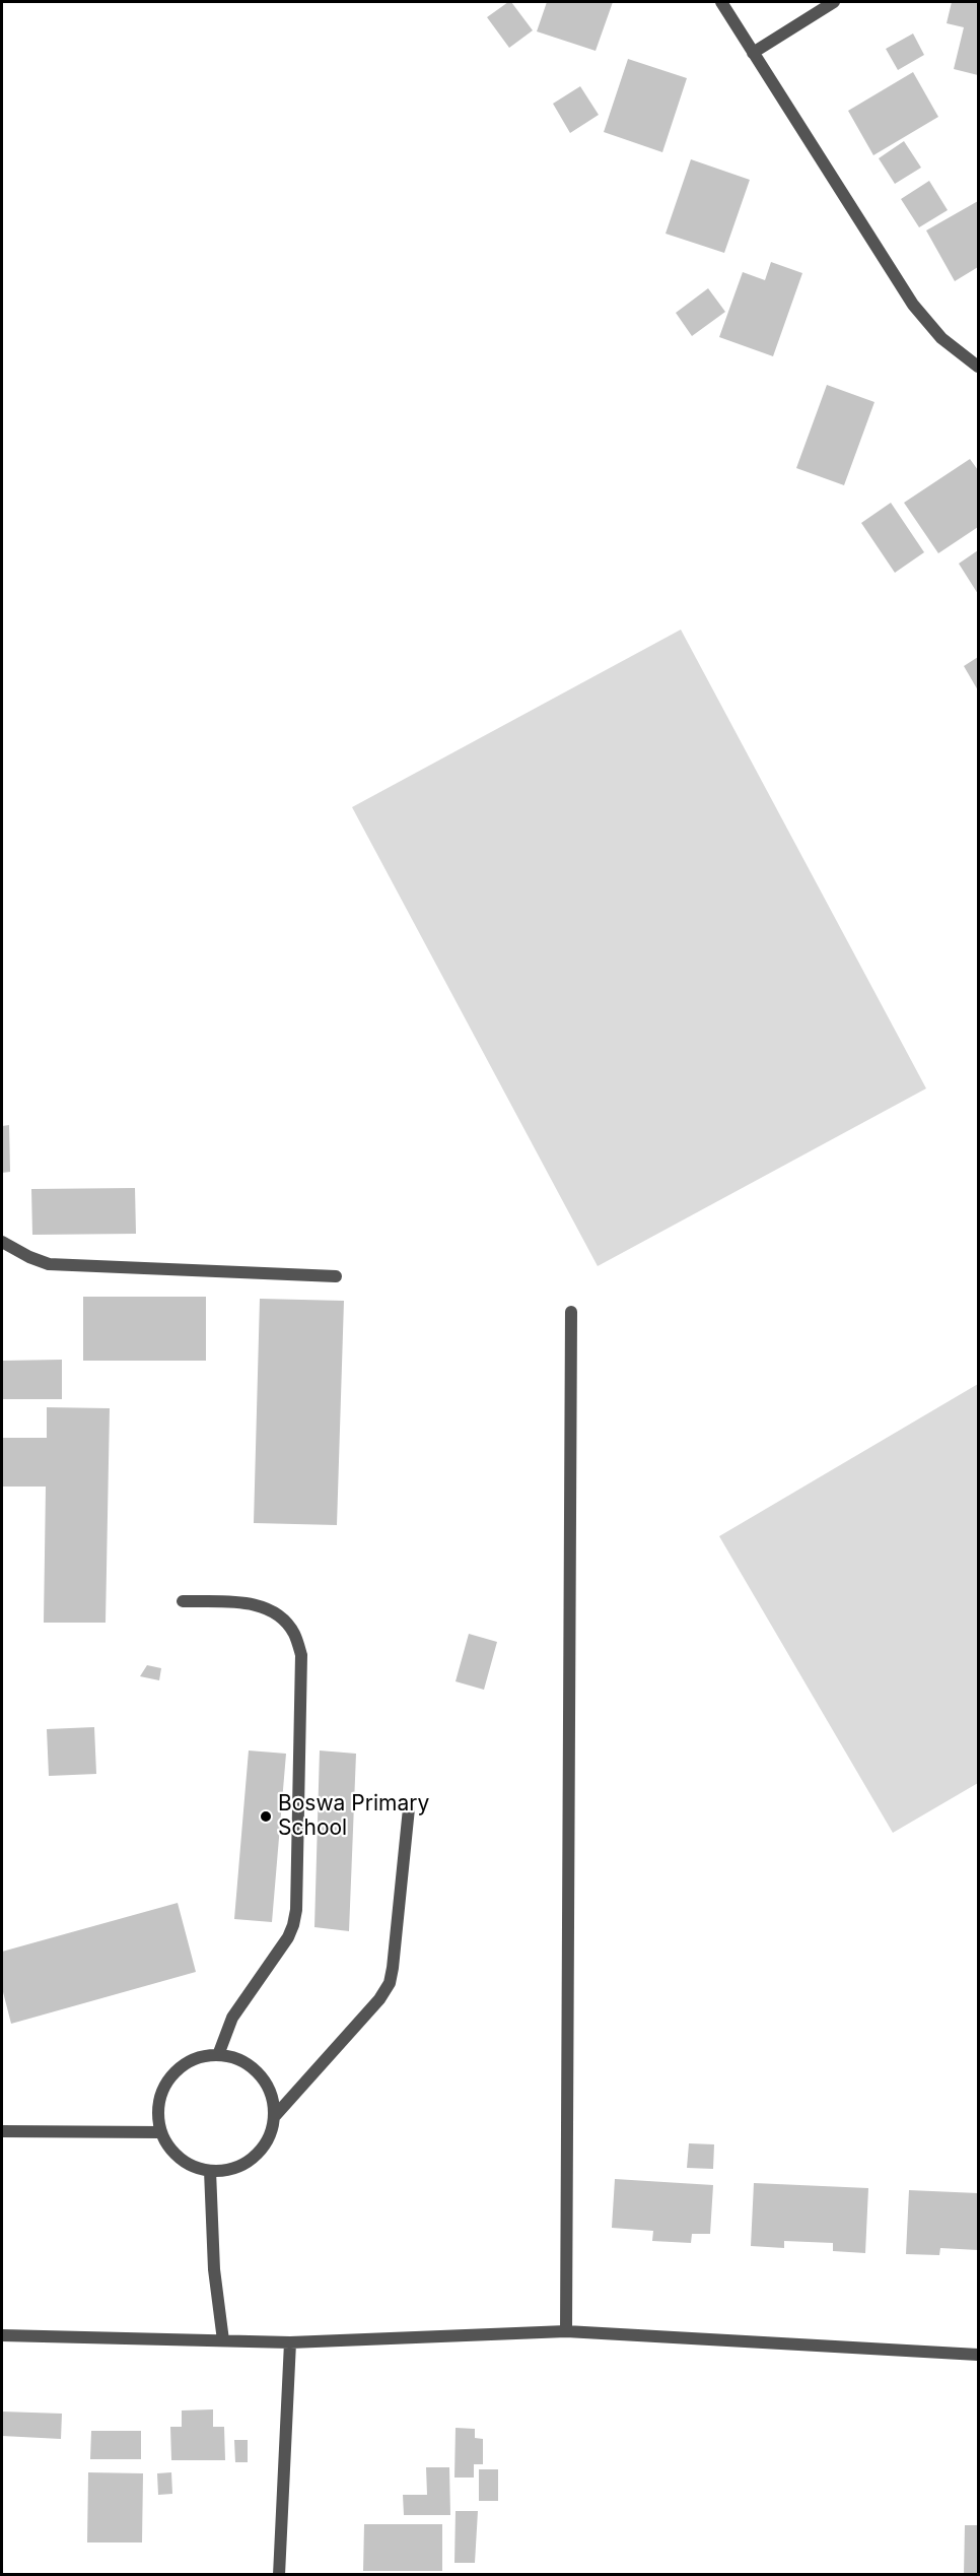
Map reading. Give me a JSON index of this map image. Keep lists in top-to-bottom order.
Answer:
{
  "places": ["Boswa Primary School"]
}
